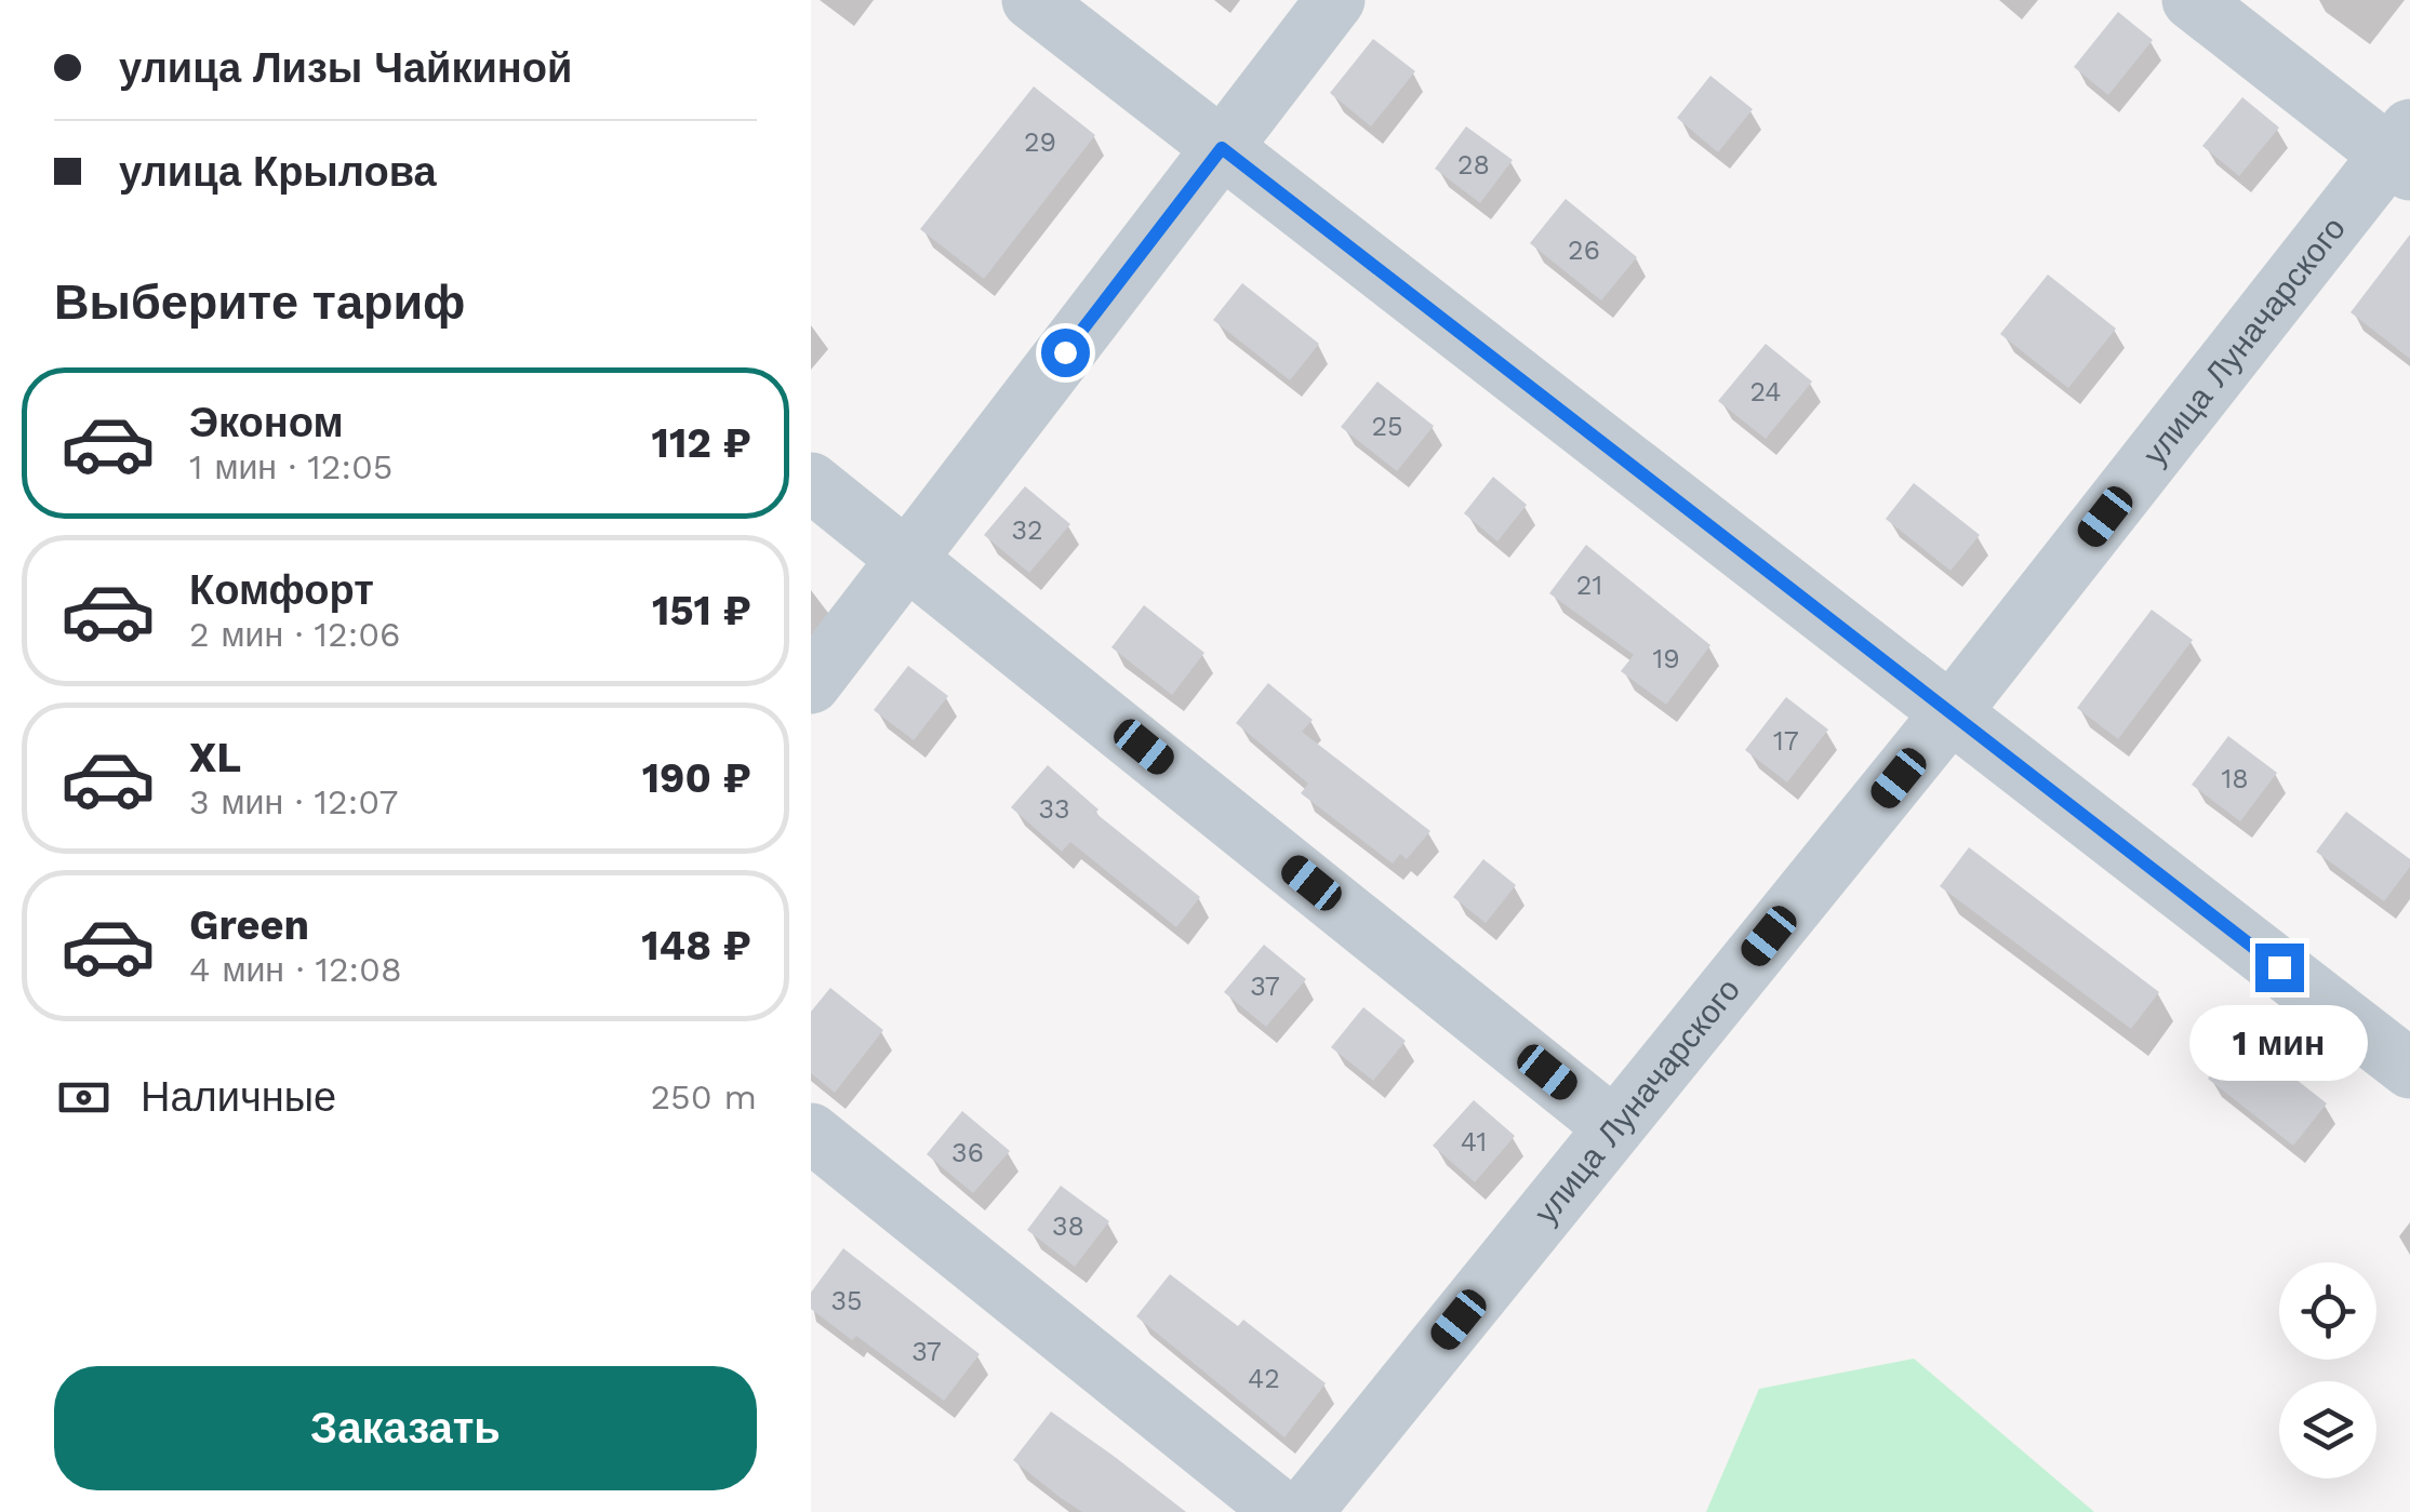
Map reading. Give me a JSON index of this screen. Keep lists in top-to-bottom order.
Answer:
{
  "streets": {
    "street": ["улица Луначарского"]
  },
  "house_numbers": [
    "29",
    "28",
    "26",
    "24",
    "25",
    "32",
    "21",
    "19",
    "17",
    "18",
    "33",
    "37",
    "41",
    "36",
    "38",
    "35",
    "37",
    "42"
  ],
  "page": {
    "banner": ["улица Лизы Чайкиной", "улица Крылова"],
    "heading": "Выберите тариф",
    "list": [
      {
        "name": "Эконом",
        "note": "1 мин · 12:05",
        "value": "112 ₽"
      },
      {
        "name": "Комфорт",
        "note": "2 мин · 12:06",
        "value": "151 ₽"
      },
      {
        "name": "XL",
        "note": "3 мин · 12:07",
        "value": "190 ₽"
      },
      {
        "name": "Green",
        "note": "4 мин · 12:08",
        "value": "148 ₽"
      }
    ],
    "bubble": "1 мин",
    "pay": ["Наличные", "250 m"],
    "buttons": "Заказать"
  }
}
